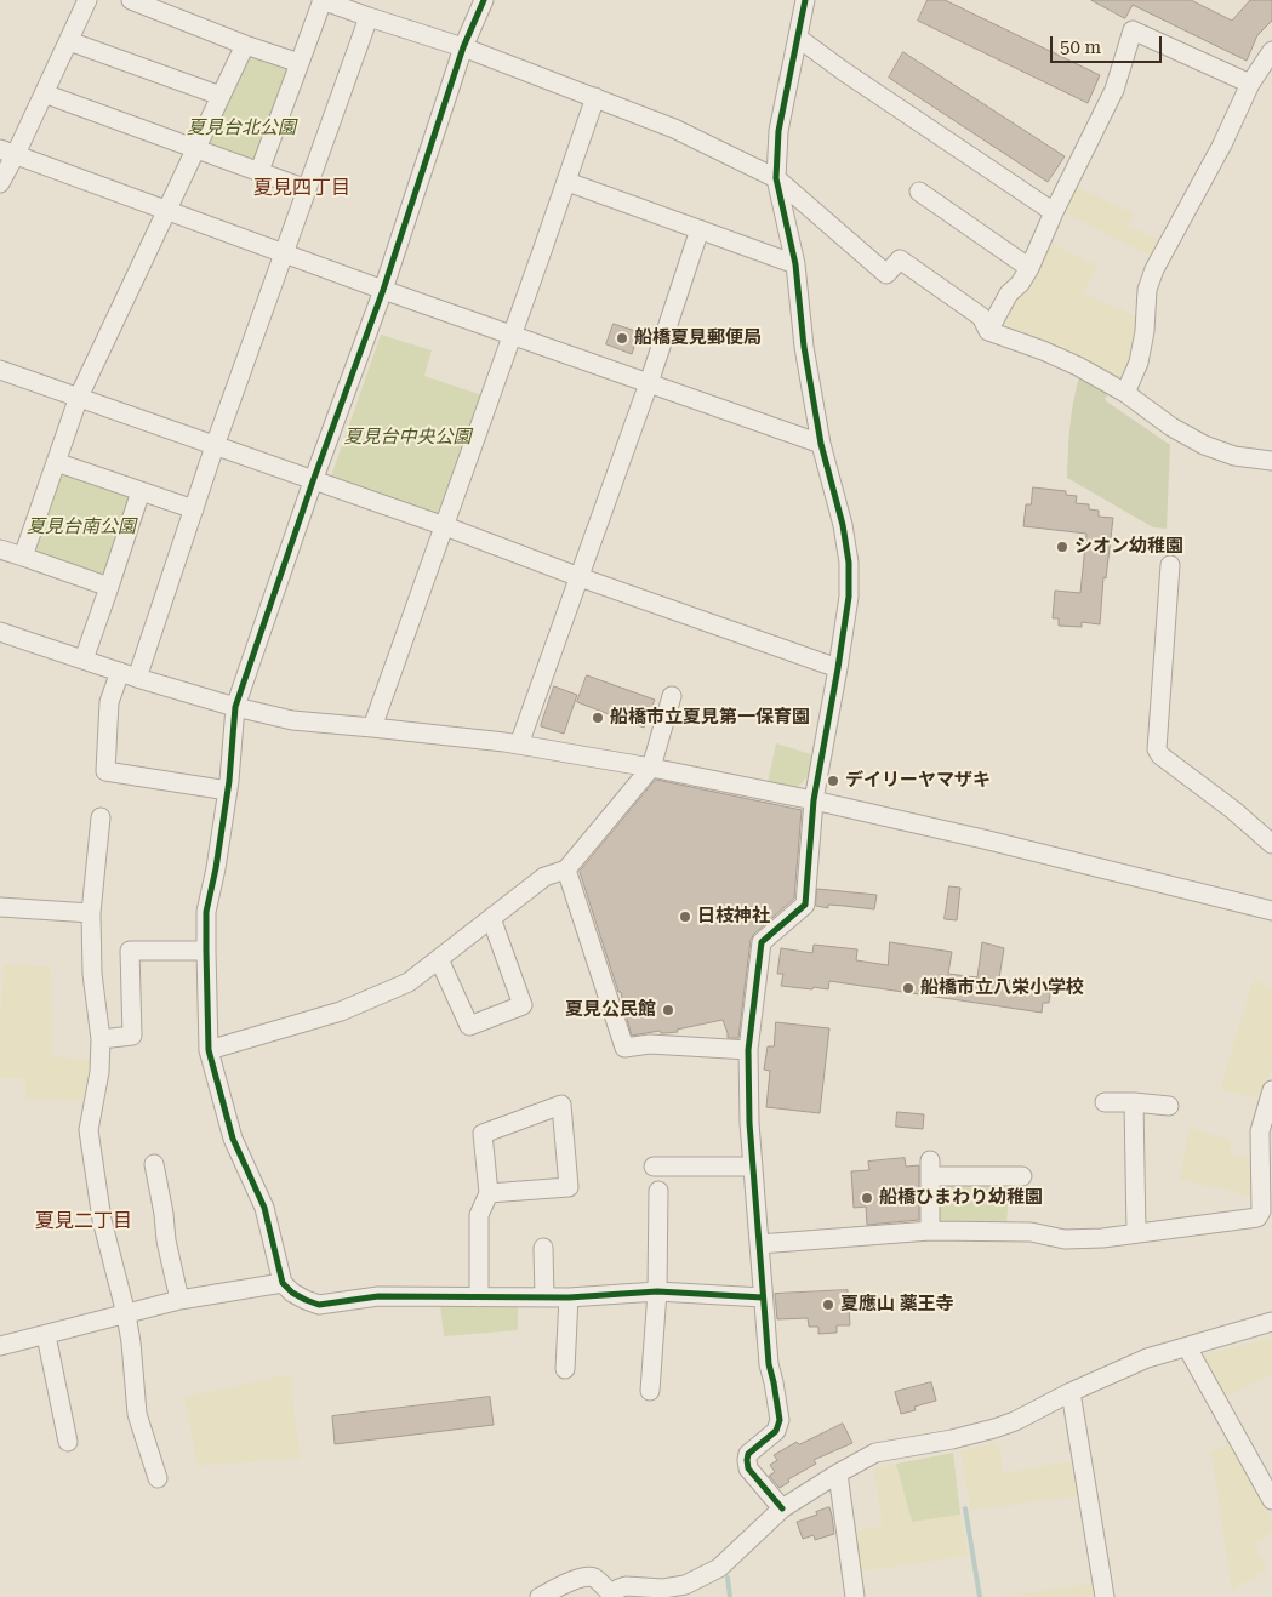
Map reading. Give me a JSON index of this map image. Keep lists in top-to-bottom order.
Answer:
{
  "districts": ["夏見四丁目", "夏見二丁目"],
  "parks": ["夏見台北公園", "夏見台中央公園", "夏見台南公園"],
  "places": [
    "船橋夏見郵便局",
    "シオン幼稚園",
    "船橋市立夏見第一保育園",
    "デイリーヤマザキ",
    "日枝神社",
    "船橋市立八栄小学校",
    "夏見公民館",
    "船橋ひまわり幼稚園",
    "夏應山 薬王寺"
  ],
  "scale_bar": "50 m"
}
